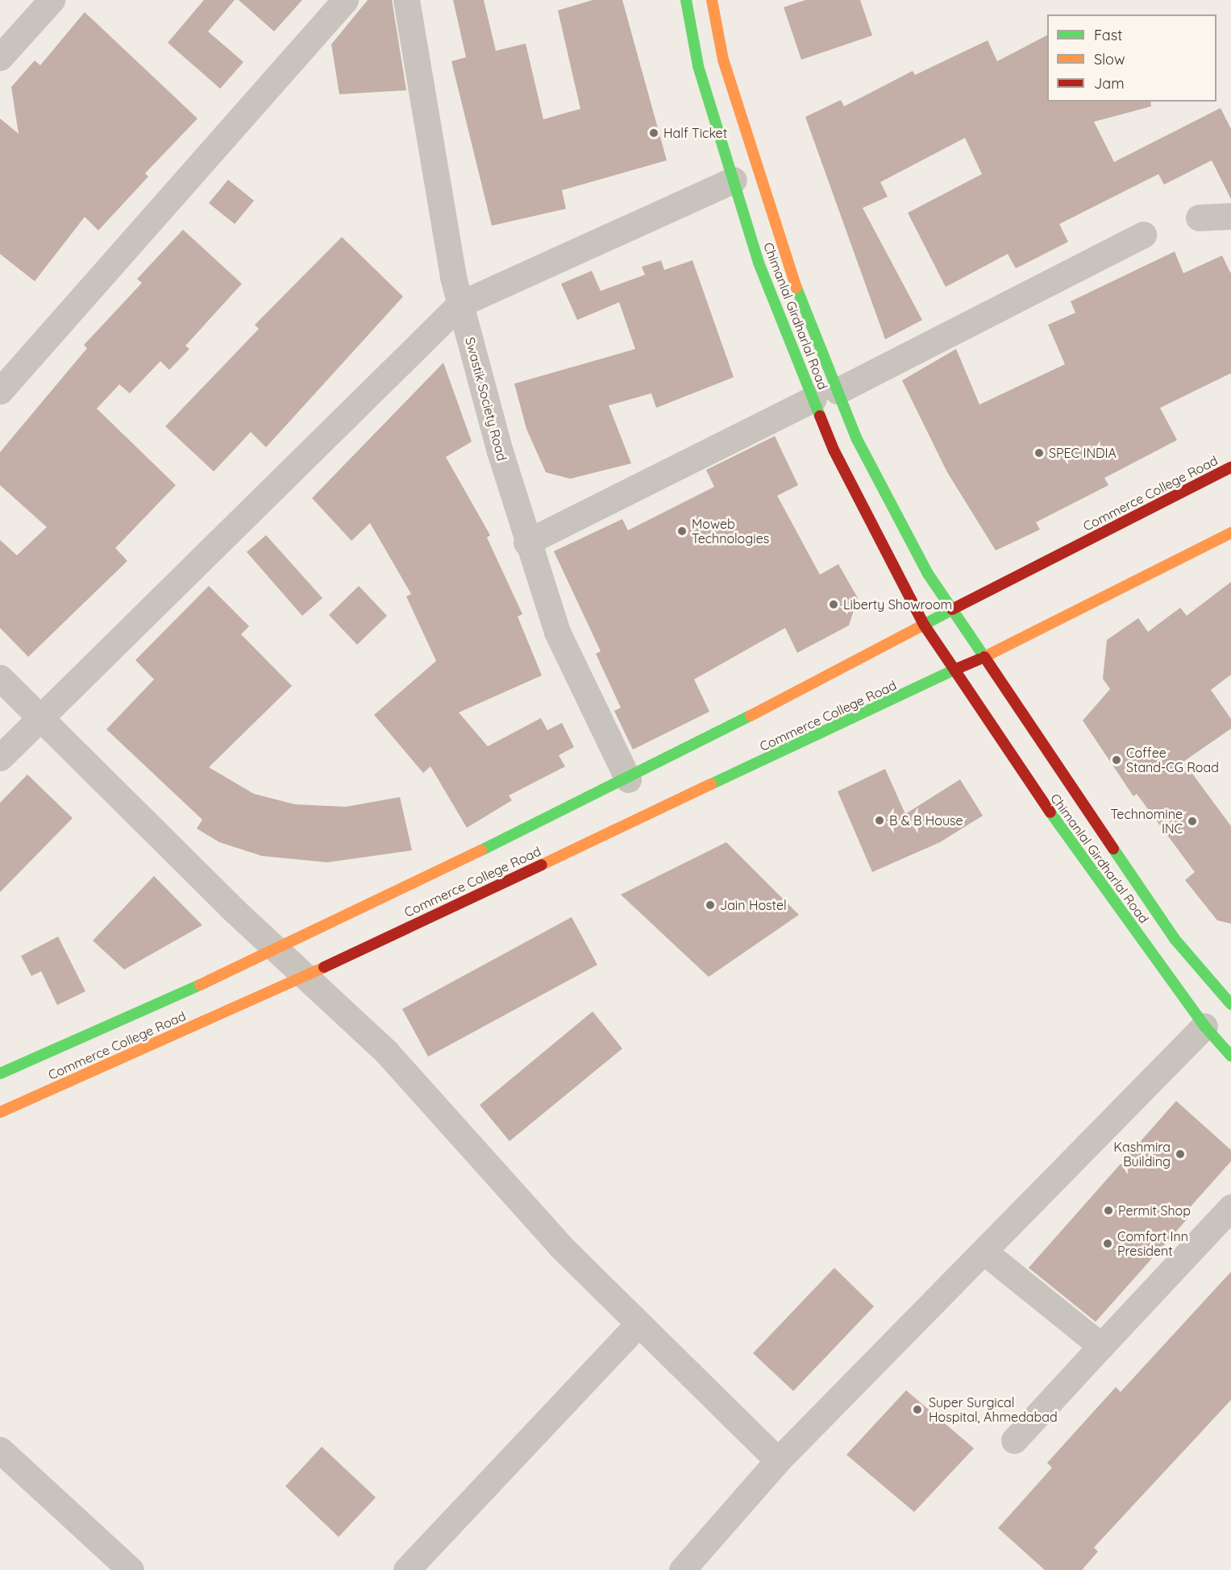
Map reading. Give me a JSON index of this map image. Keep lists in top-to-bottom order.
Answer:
{
  "streets": {
    "main road": ["Chimanlal Girdharlal Road", "Commerce College Road"],
    "street": ["Swastik Society Road"]
  },
  "crossings": [
    ["Chimanlal Girdharlal Road", "Commerce College Road"],
    ["Swastik Society Road", "Commerce College Road"]
  ],
  "places": [
    "Half Ticket",
    "SPEC INDIA",
    "Moweb Technologies",
    "Liberty Showroom",
    "Coffee Stand-CG Road",
    "B & B House",
    "Technomine INC",
    "Jain Hostel",
    "Kashmira Building",
    "Permit Shop",
    "Comfort Inn President",
    "Super Surgical Hospital, Ahmedabad"
  ],
  "legend": ["Fast", "Slow", "Jam"]
}
